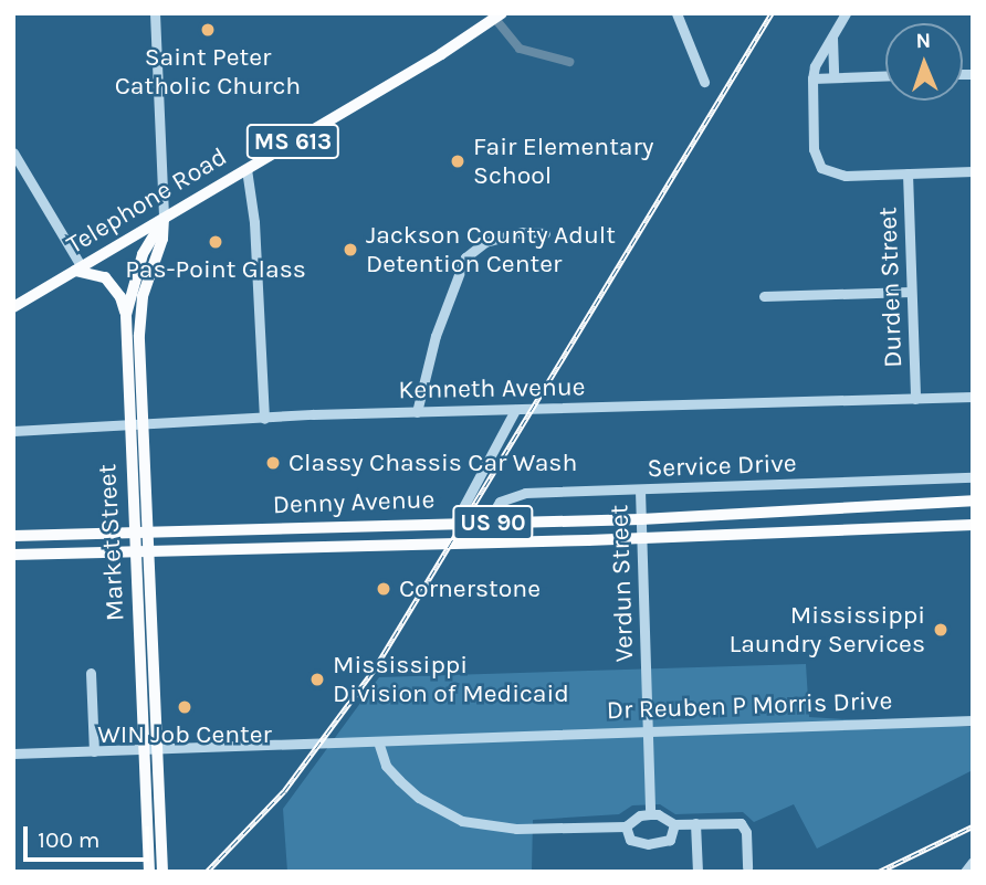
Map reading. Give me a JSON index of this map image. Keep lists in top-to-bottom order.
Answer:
{
  "streets": {
    "main road": [
      "MS 613",
      "Telephone Road",
      "Denny Avenue",
      "US 90",
      "Market Street"
    ],
    "street": [
      "Durden Street",
      "Kenneth Avenue",
      "Service Drive",
      "Verdun Street",
      "Dr Reuben P Morris Drive"
    ]
  },
  "crossings": [
    ["Telephone Road", "Market Street"],
    ["Durden Street", "Kenneth Avenue"],
    ["Kenneth Avenue", "Market Street"],
    ["Service Drive", "Denny Avenue"],
    ["Service Drive", "Verdun Street"],
    ["Denny Avenue", "Market Street"],
    ["Denny Avenue", "Verdun Street"],
    ["Market Street", "Dr Reuben P Morris Drive"],
    ["Verdun Street", "Dr Reuben P Morris Drive"]
  ],
  "places": [
    "Saint Peter Catholic Church",
    "Fair Elementary School",
    "Pas-Point Glass",
    "Jackson County Adult Detention Center",
    "Classy Chassis Car Wash",
    "Cornerstone",
    "Mississippi Laundry Services",
    "Mississippi Division of Medicaid",
    "WIN Job Center"
  ],
  "scale_bar": "100 m",
  "north": "top"
}
